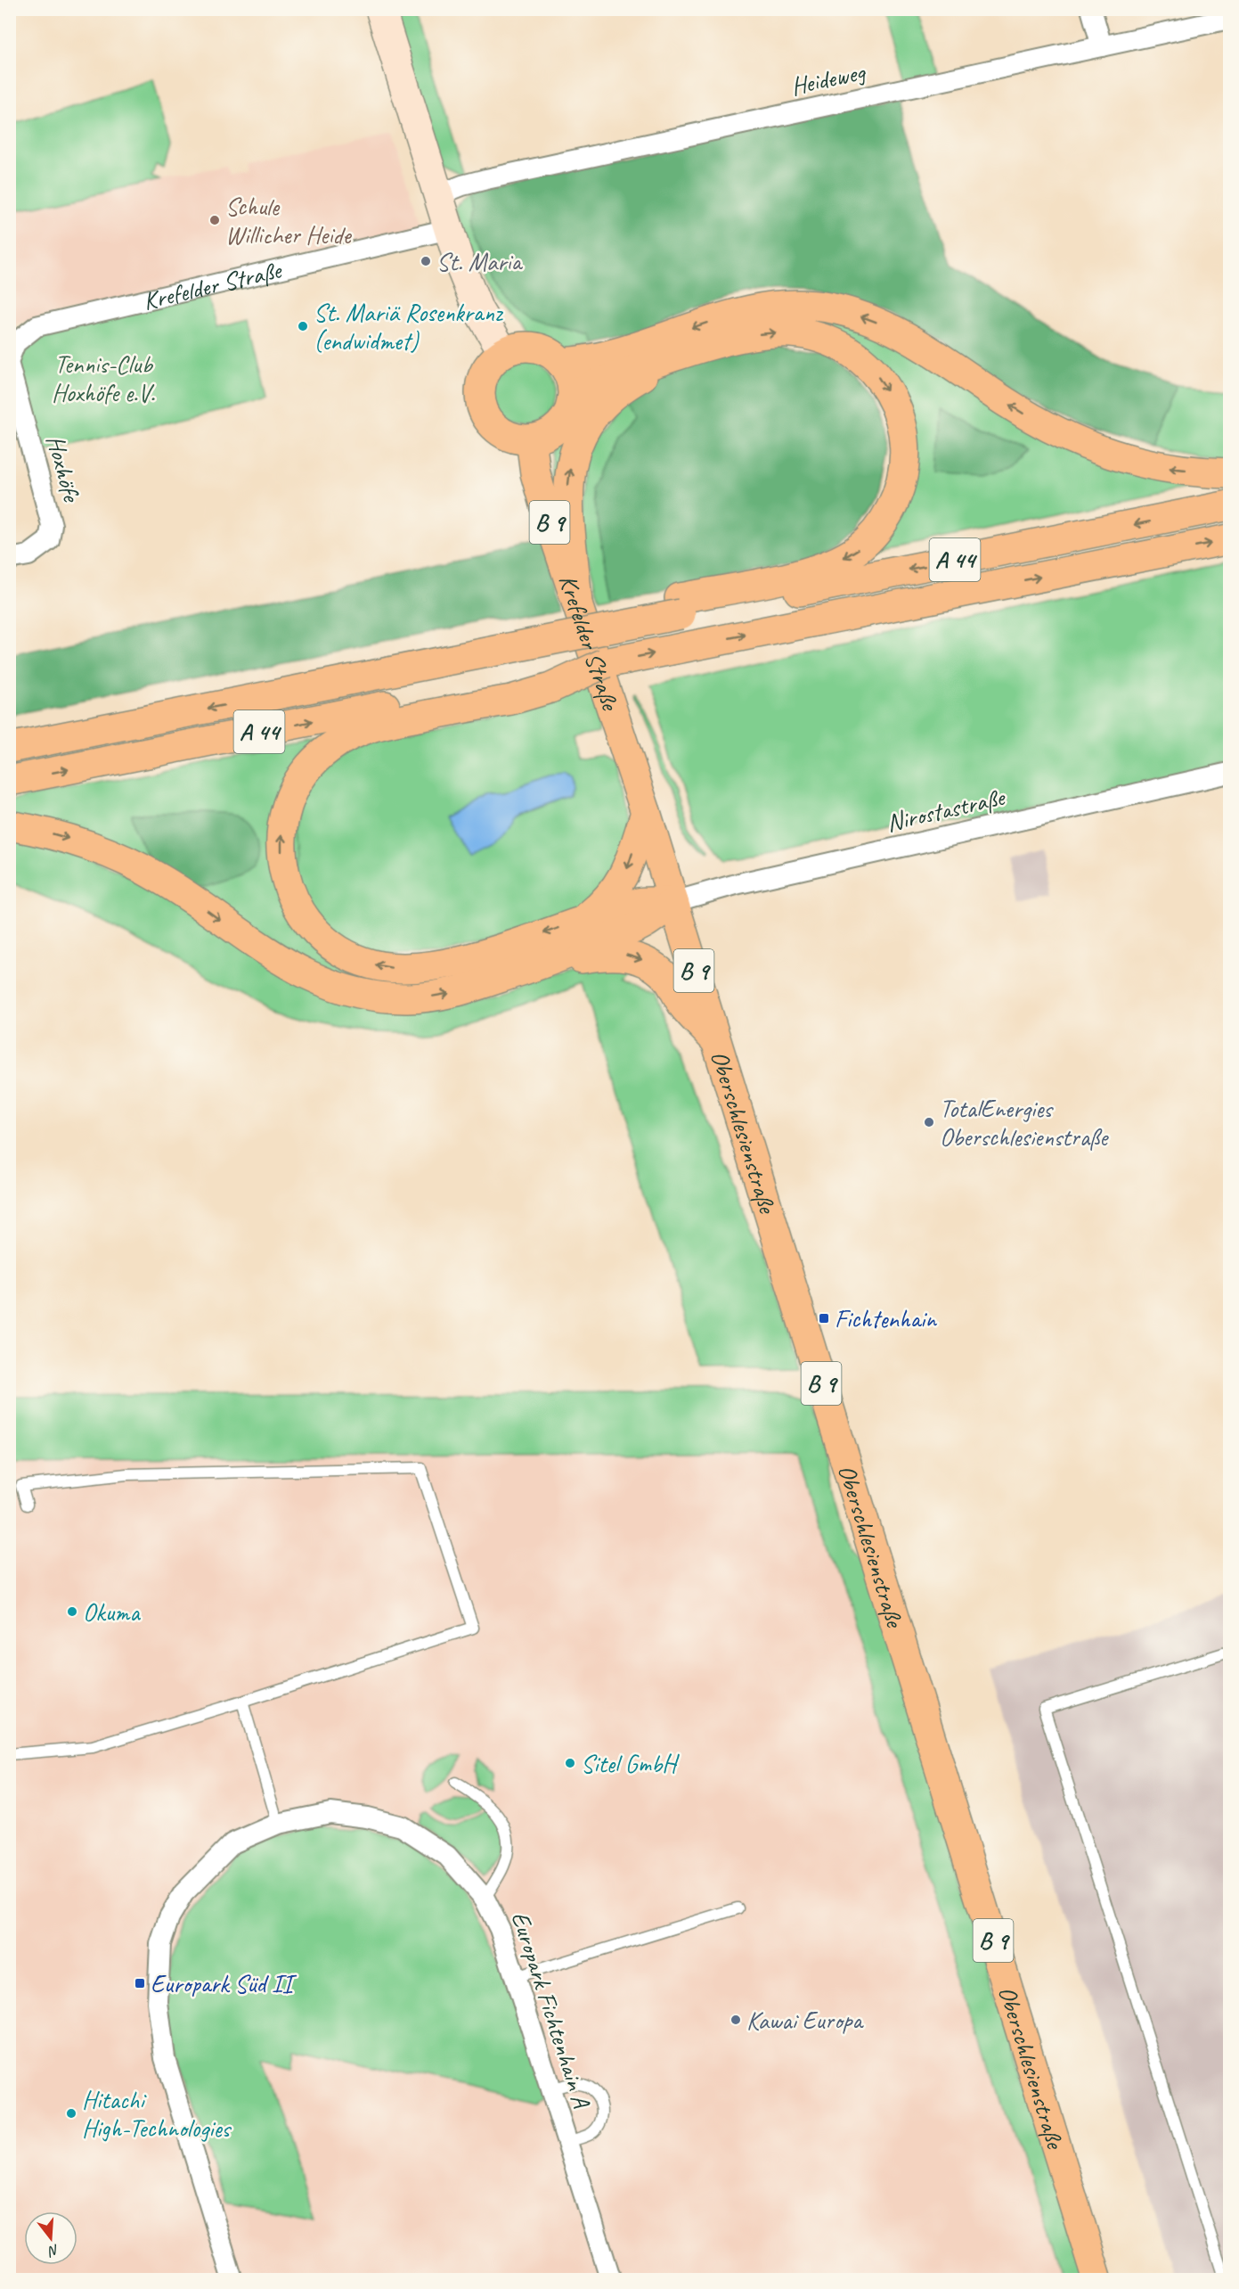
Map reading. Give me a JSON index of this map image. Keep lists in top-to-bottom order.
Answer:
{
  "streets": {
    "main road": [
      "Krefelder Straße",
      "B 9",
      "A 44",
      "Oberschlesienstraße"
    ],
    "street": [
      "Heideweg",
      "Hoxhöfe",
      "Nirostastraße",
      "Europark Fichtenhain A"
    ]
  },
  "crossings": [
    ["Krefelder Straße", "Oberschlesienstraße"],
    ["Nirostastraße", "Oberschlesienstraße"]
  ],
  "parks": ["Tennis-Club Hoxhöfe e.V."],
  "places": {
    "other": [
      "Schule Willicher Heide",
      "St. Maria",
      "St. Mariä Rosenkranz (endwidmet)",
      "TotalEnergies Oberschlesienstraße",
      "Okuma",
      "Sitel GmbH",
      "Kawai Europa",
      "Hitachi High-Technologies"
    ],
    "transit": ["Fichtenhain", "Europark Süd II"]
  },
  "north": "bottom"
}
